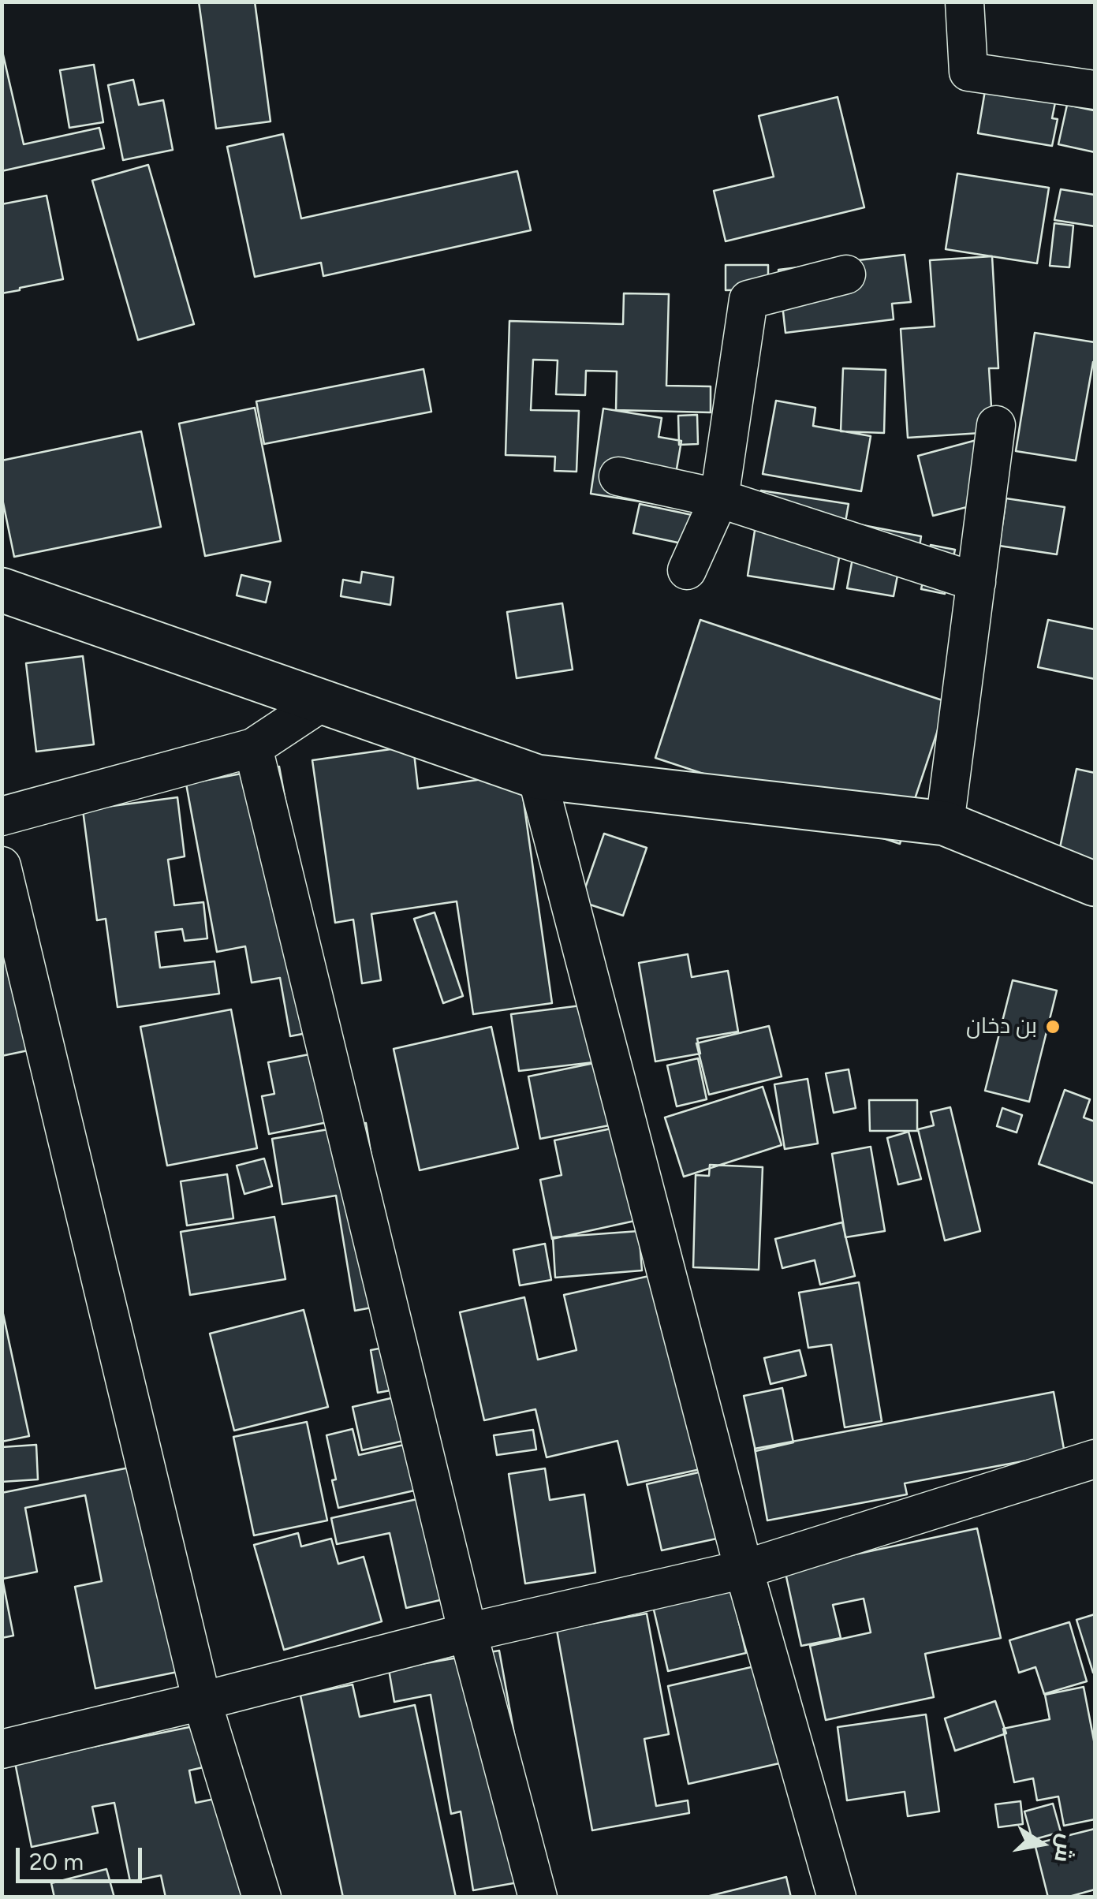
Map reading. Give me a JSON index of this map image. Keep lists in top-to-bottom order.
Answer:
{
  "places": ["بن دخان"],
  "scale_bar": "20 m",
  "north": "right"
}
